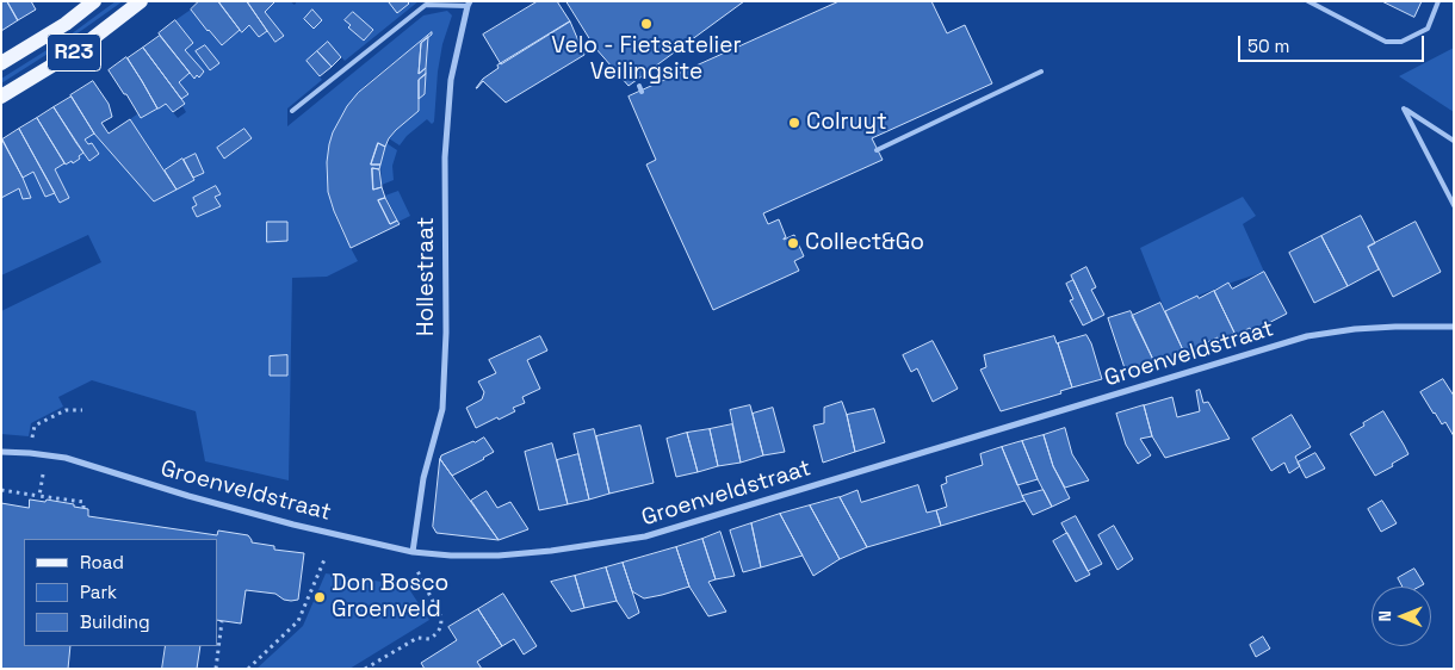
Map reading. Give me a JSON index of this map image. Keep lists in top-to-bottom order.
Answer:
{
  "streets": {
    "main road": ["R23"],
    "street": ["Hollestraat", "Groenveldstraat"]
  },
  "crossings": [
    ["Hollestraat", "Groenveldstraat"]
  ],
  "places": [
    "Velo - Fietsatelier Veilingsite",
    "Colruyt",
    "Collect&Go",
    "Don Bosco Groenveld"
  ],
  "legend": ["Road", "Park", "Building"],
  "scale_bar": "50 m",
  "north": "left"
}
